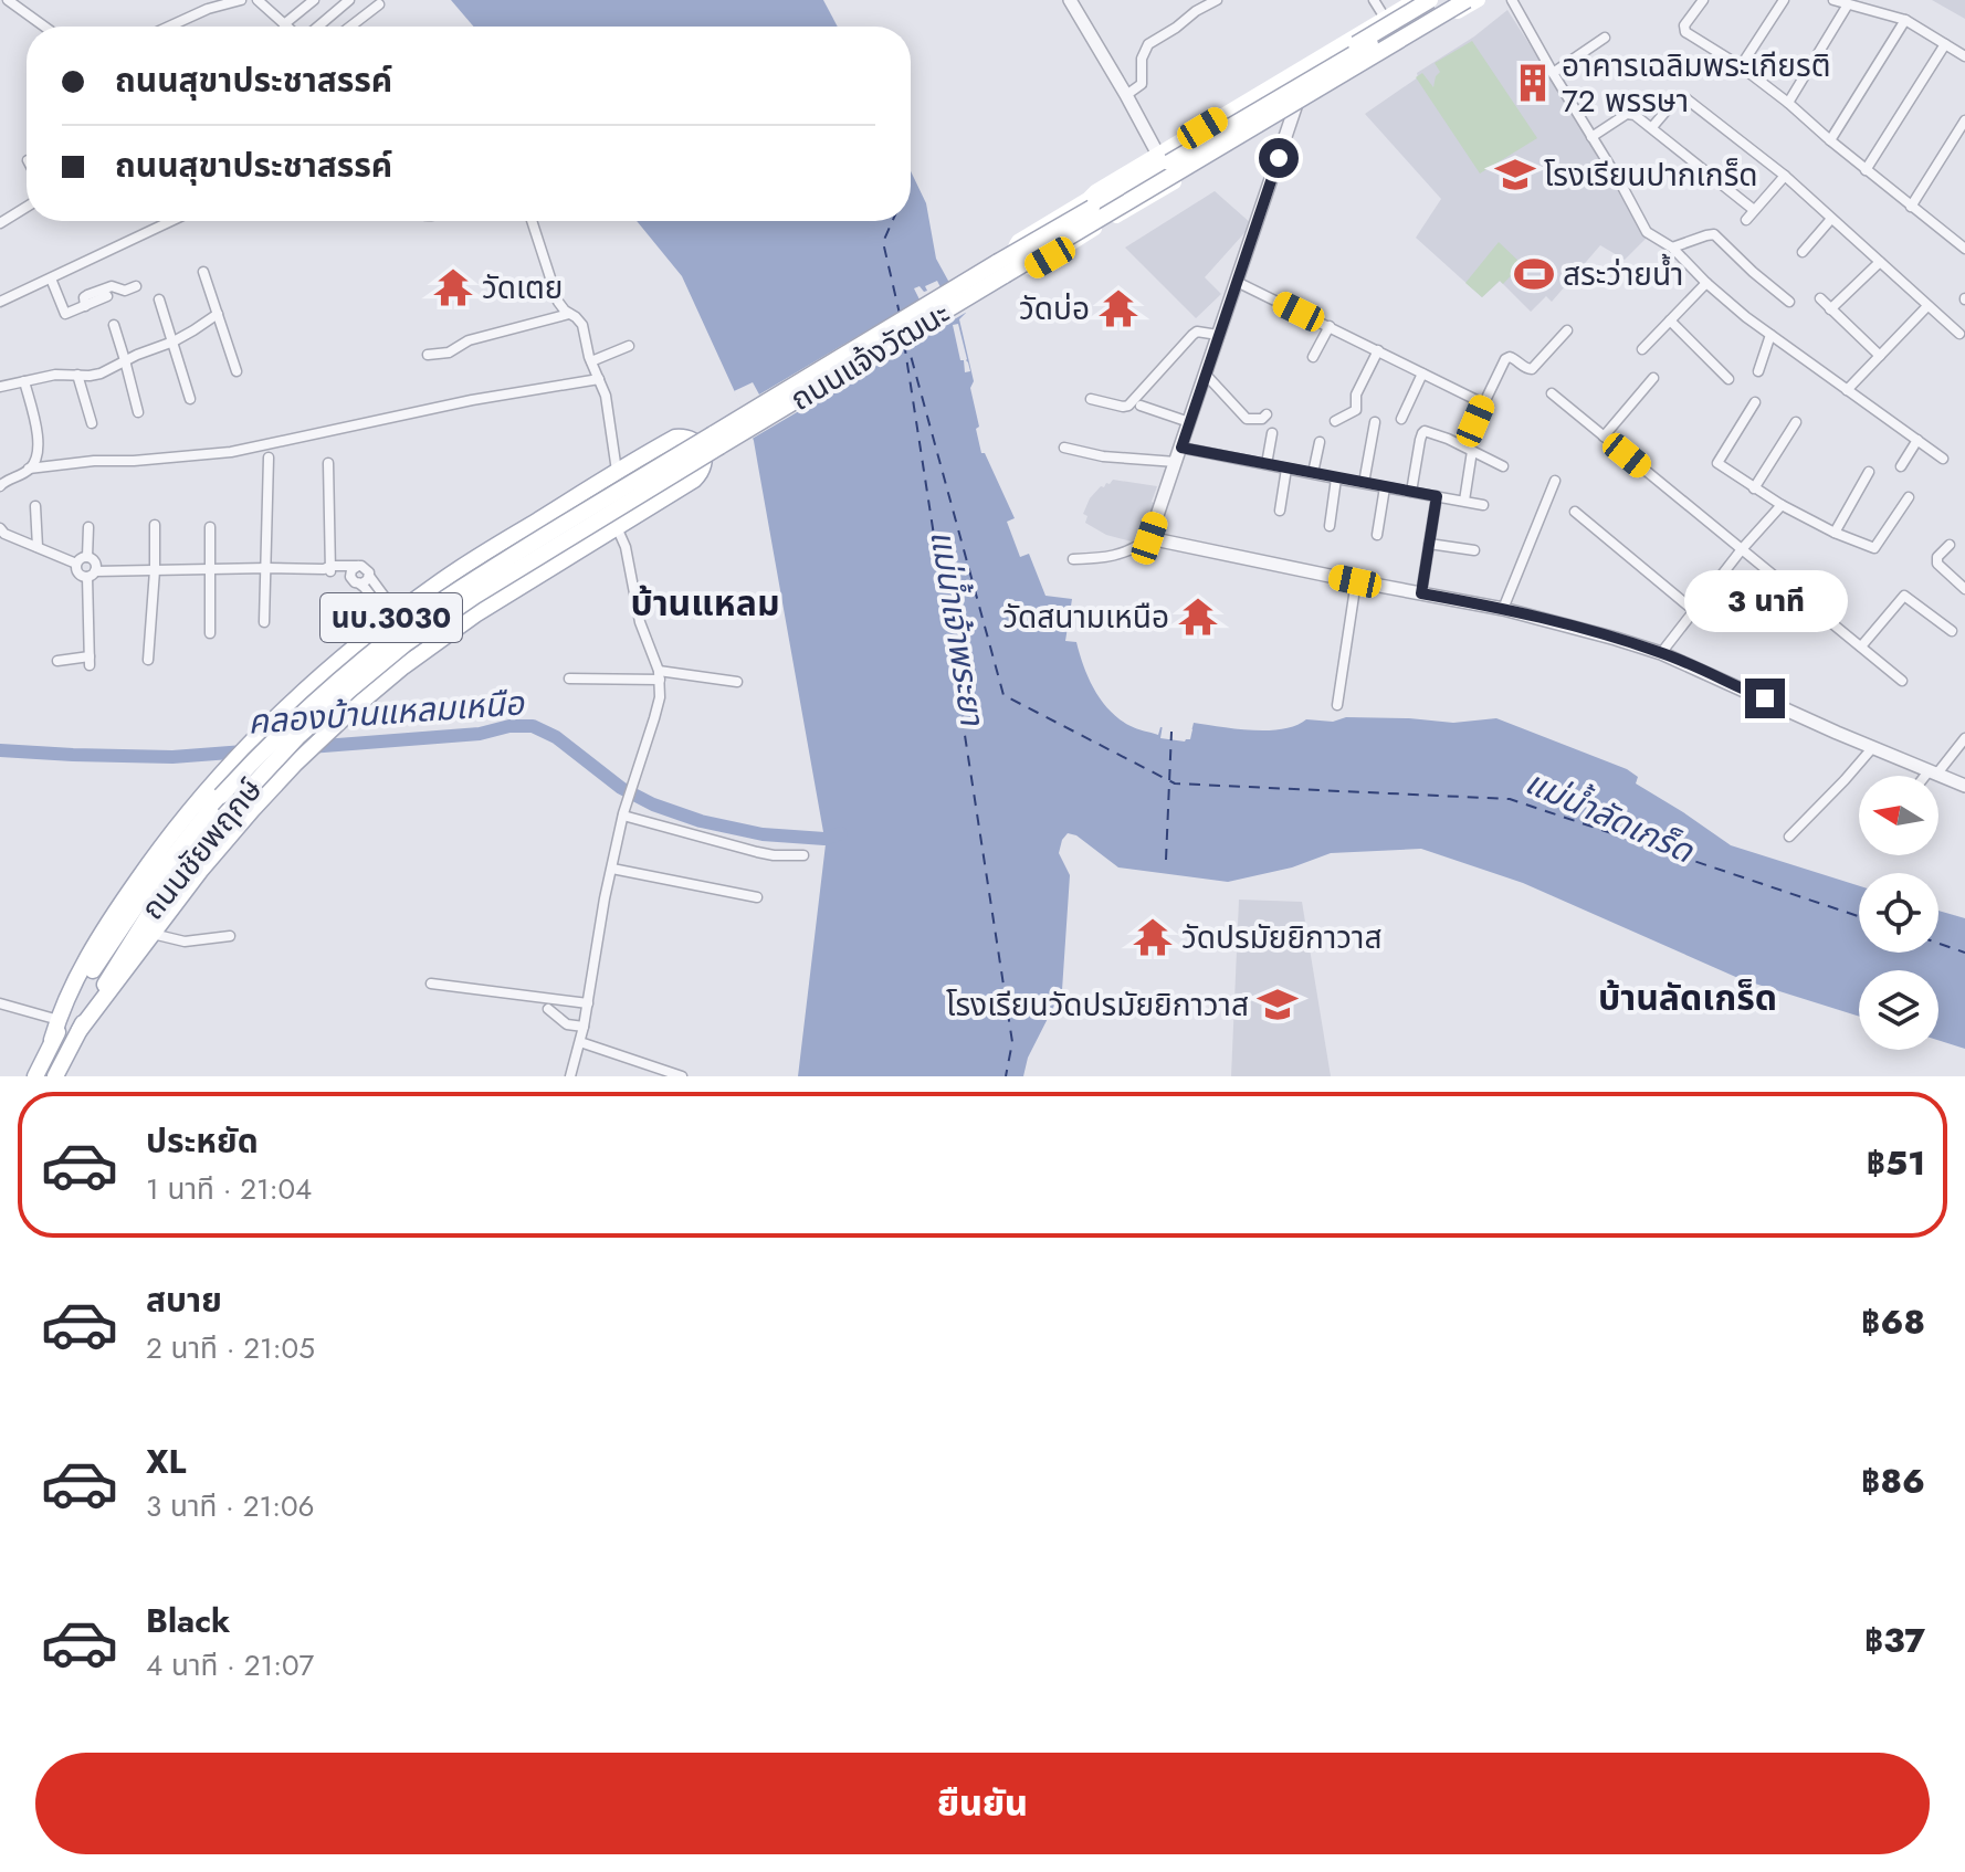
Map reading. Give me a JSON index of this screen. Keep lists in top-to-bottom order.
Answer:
{
  "streets": {
    "main road": ["ถนนแจ้งวัฒนะ", "นบ.3030", "ถนนชัยพฤกษ์"]
  },
  "crossings": [
    ["ถนนแจ้งวัฒนะ", "ถนนชัยพฤกษ์"]
  ],
  "districts": ["บ้านแหลม", "บ้านลัดเกร็ด"],
  "water": ["แม่น้ำเจ้าพระยา", "คลองบ้านแหลมเหนือ", "แม่น้ำลัดเกร็ด"],
  "places": {
    "building": ["อาคารเฉลิมพระเกียรติ 72 พรรษา"],
    "school or university": ["โรงเรียนปากเกร็ด", "โรงเรียนวัดปรมัยยิกาวาส"],
    "sports": ["สระว่ายน้ำ"],
    "temple": [
      "วัดเตย",
      "วัดบ่อ",
      "วัดสนามเหนือ",
      "วัดปรมัยยิกาวาส"
    ]
  },
  "north": "left",
  "page": {
    "banner": ["ถนนสุขาประชาสรรค์", "ถนนสุขาประชาสรรค์"],
    "bubble": "3 นาที",
    "list": [
      {
        "name": "ประหยัด",
        "note": "1 นาที · 21:04",
        "value": "฿51"
      },
      {
        "name": "สบาย",
        "note": "2 นาที · 21:05",
        "value": "฿68"
      },
      {
        "name": "XL",
        "note": "3 นาที · 21:06",
        "value": "฿86"
      },
      {
        "name": "Black",
        "note": "4 นาที · 21:07",
        "value": "฿37"
      }
    ],
    "buttons": "ยืนยัน"
  }
}
